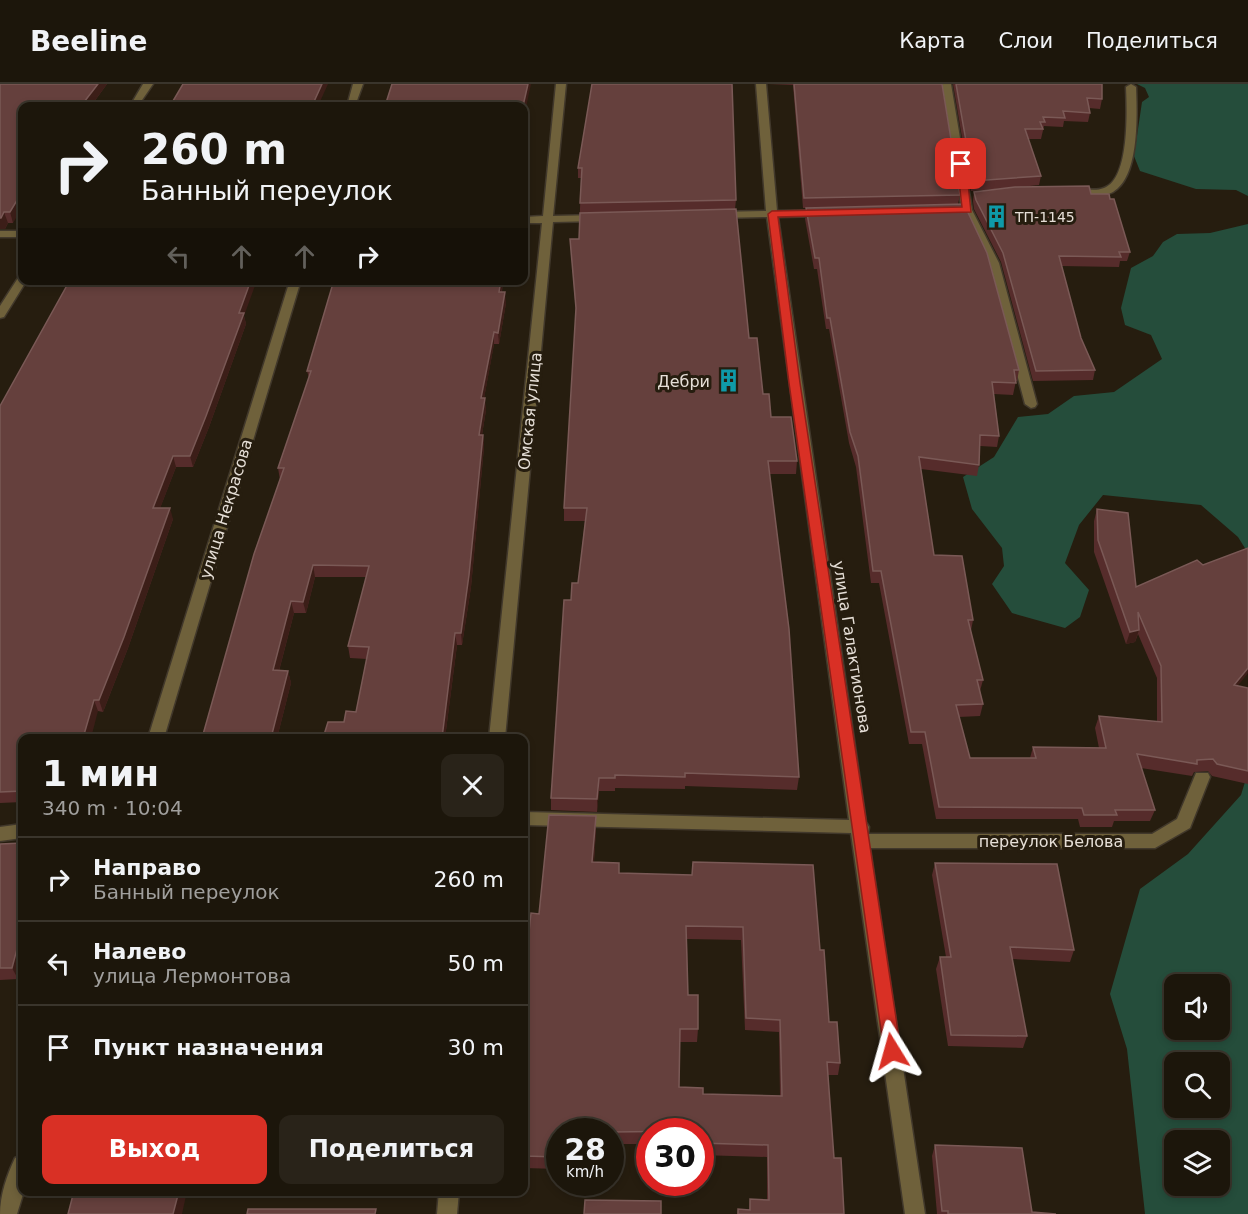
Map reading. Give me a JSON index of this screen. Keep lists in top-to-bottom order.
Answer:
{
  "streets": {
    "street": [
      "Омская улица",
      "улица Некрасова",
      "улица Галактионова",
      "переулок Белова"
    ]
  },
  "crossings": [
    ["улица Галактионова", "переулок Белова"]
  ],
  "places": {
    "building": ["ТП-1145", "Дебри"]
  },
  "page": {
    "header": "Beeline",
    "nav": ["Карта", "Слои", "Поделиться"],
    "turn": ["260 m", "Банный переулок"],
    "heading": ["1 мин", "340 m · 10:04"],
    "list": [
      {
        "name": "Направо",
        "note": "Банный переулок",
        "value": "260 m"
      },
      {
        "name": "Налево",
        "note": "улица Лермонтова",
        "value": "50 m"
      },
      {
        "name": "Пункт назначения",
        "value": "30 m"
      }
    ],
    "buttons": ["Выход", "Поделиться"],
    "speed": "28 km/h",
    "limit": "30"
  }
}
